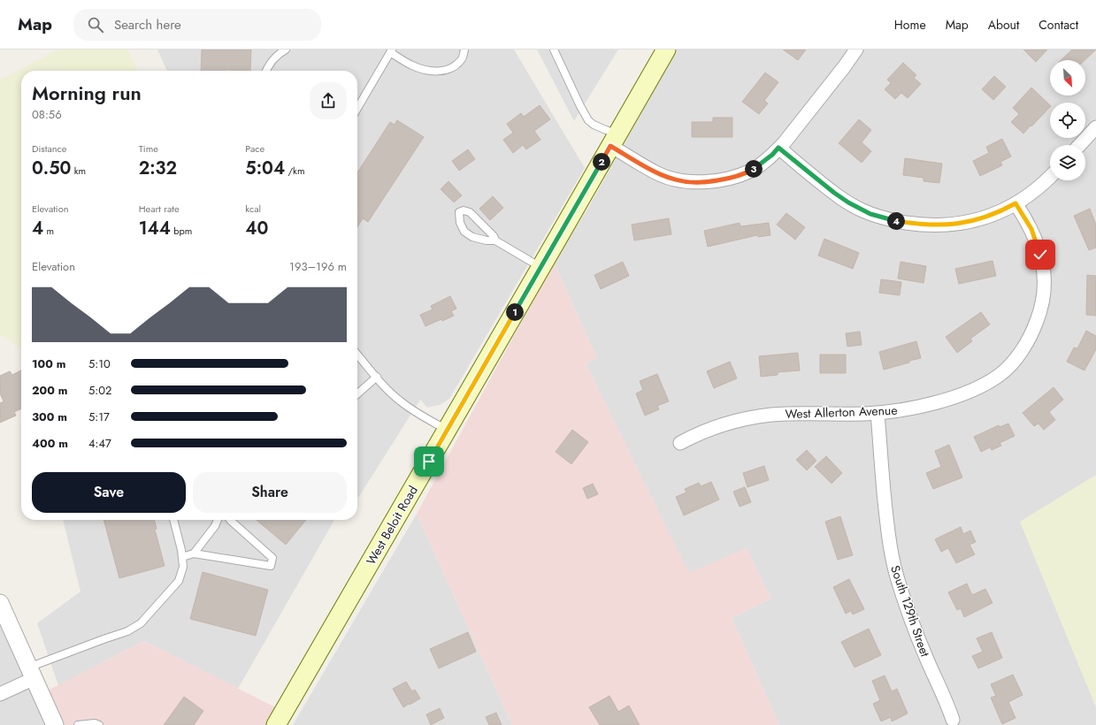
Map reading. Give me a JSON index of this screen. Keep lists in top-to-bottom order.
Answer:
{
  "streets": {
    "main road": ["West Beloit Road"],
    "street": ["West Allerton Avenue", "South 129th Street"]
  },
  "crossings": [
    ["West Allerton Avenue", "South 129th Street"]
  ],
  "north": "bottom right",
  "page": {
    "header": "Map",
    "search": "Search here",
    "nav": [
      "Home",
      "Map",
      "About",
      "Contact"
    ],
    "heading": ["Morning run", "08:56"],
    "stats": [
      ["Distance", "0.50 km"],
      ["Time", "2:32"],
      ["Pace", "5:04 /km"],
      ["Elevation", "4 m"],
      ["Heart rate", "144 bpm"],
      ["kcal", "40"]
    ],
    "pins": [
      "2",
      "3",
      "4",
      "1"
    ],
    "chart": ["Elevation", "193–196 m"],
    "list": [
      {
        "name": "100 m",
        "note": "5:10"
      },
      {
        "name": "200 m",
        "note": "5:02"
      },
      {
        "name": "300 m",
        "note": "5:17"
      },
      {
        "name": "400 m",
        "note": "4:47"
      }
    ],
    "buttons": ["Save", "Share"]
  }
}
